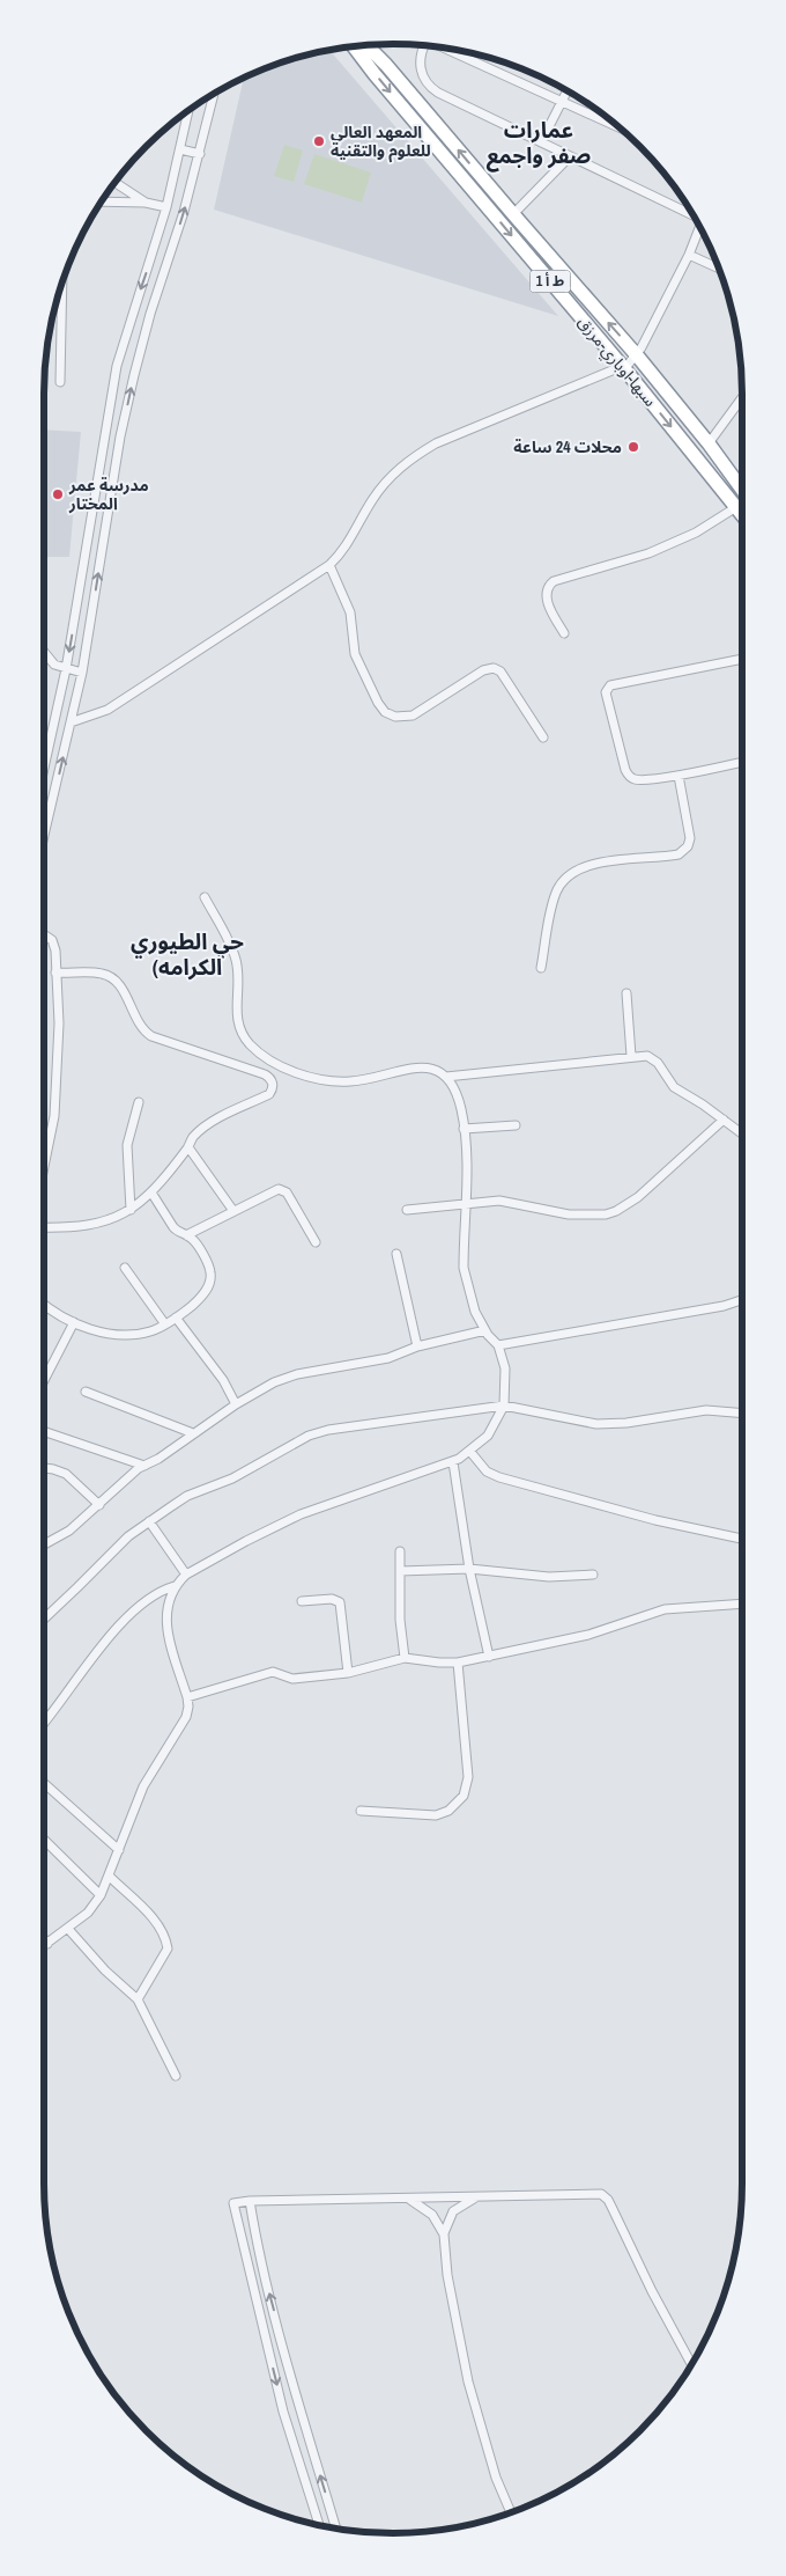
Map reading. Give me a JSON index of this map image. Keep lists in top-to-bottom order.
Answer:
{
  "streets": {
    "highway": ["ط أ 1", "سبها-اوباري-مرزق"]
  },
  "districts": ["عمارات صفر واجمع", "حي الطيوري (الكرامه"],
  "places": ["المعهد العالي للعلوم والتقنية", "محلات 24 ساعة", "مدرسة عمر المختار"]
}
